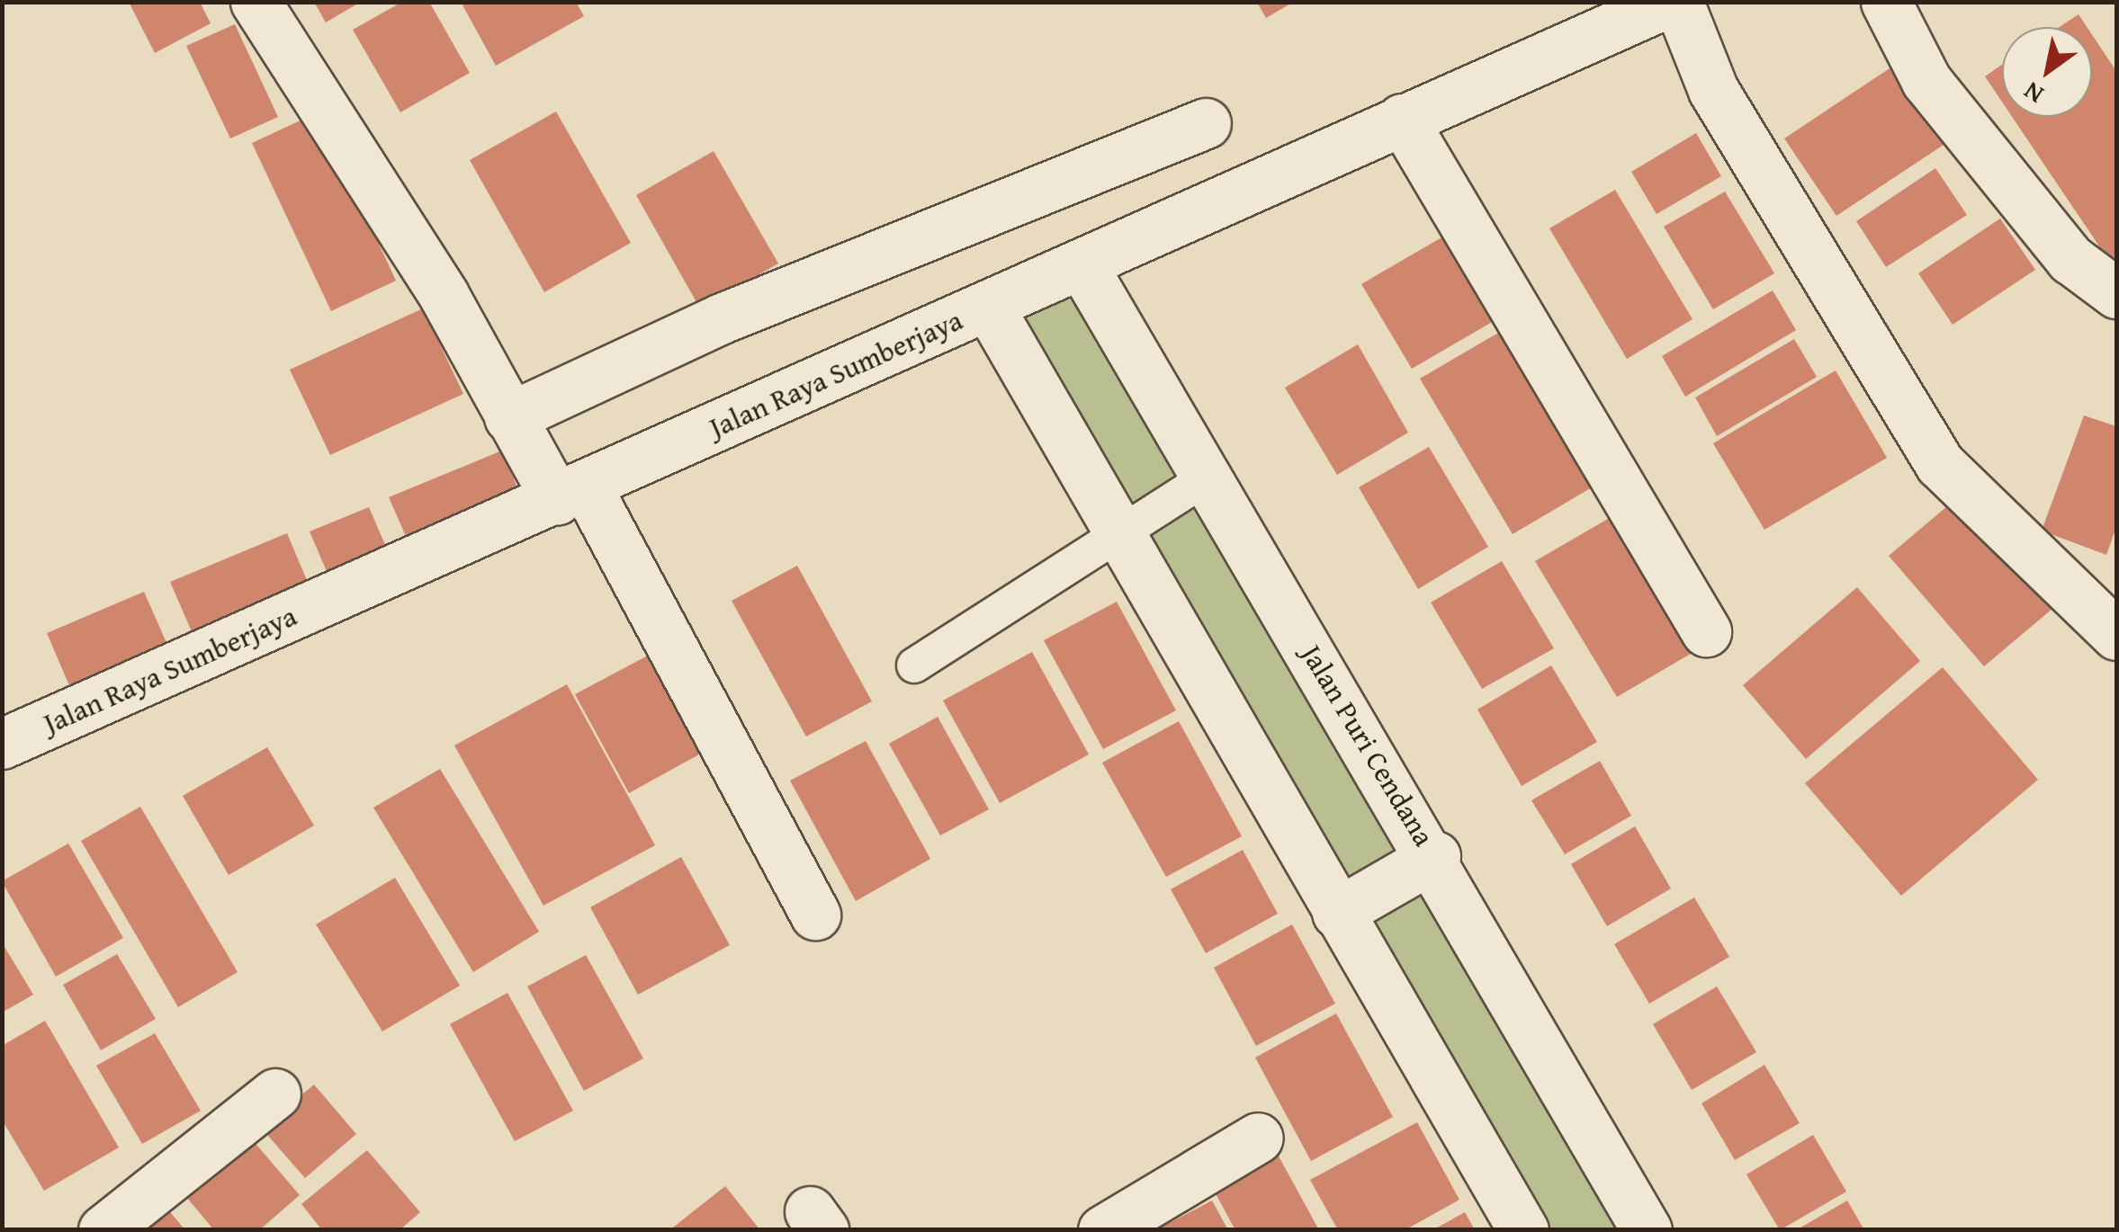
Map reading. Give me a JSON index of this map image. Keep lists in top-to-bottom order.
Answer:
{
  "streets": {
    "street": ["Jalan Raya Sumberjaya", "Jalan Puri Cendana"]
  },
  "crossings": [
    ["Jalan Raya Sumberjaya", "Jalan Puri Cendana"]
  ],
  "north": "bottom left"
}
